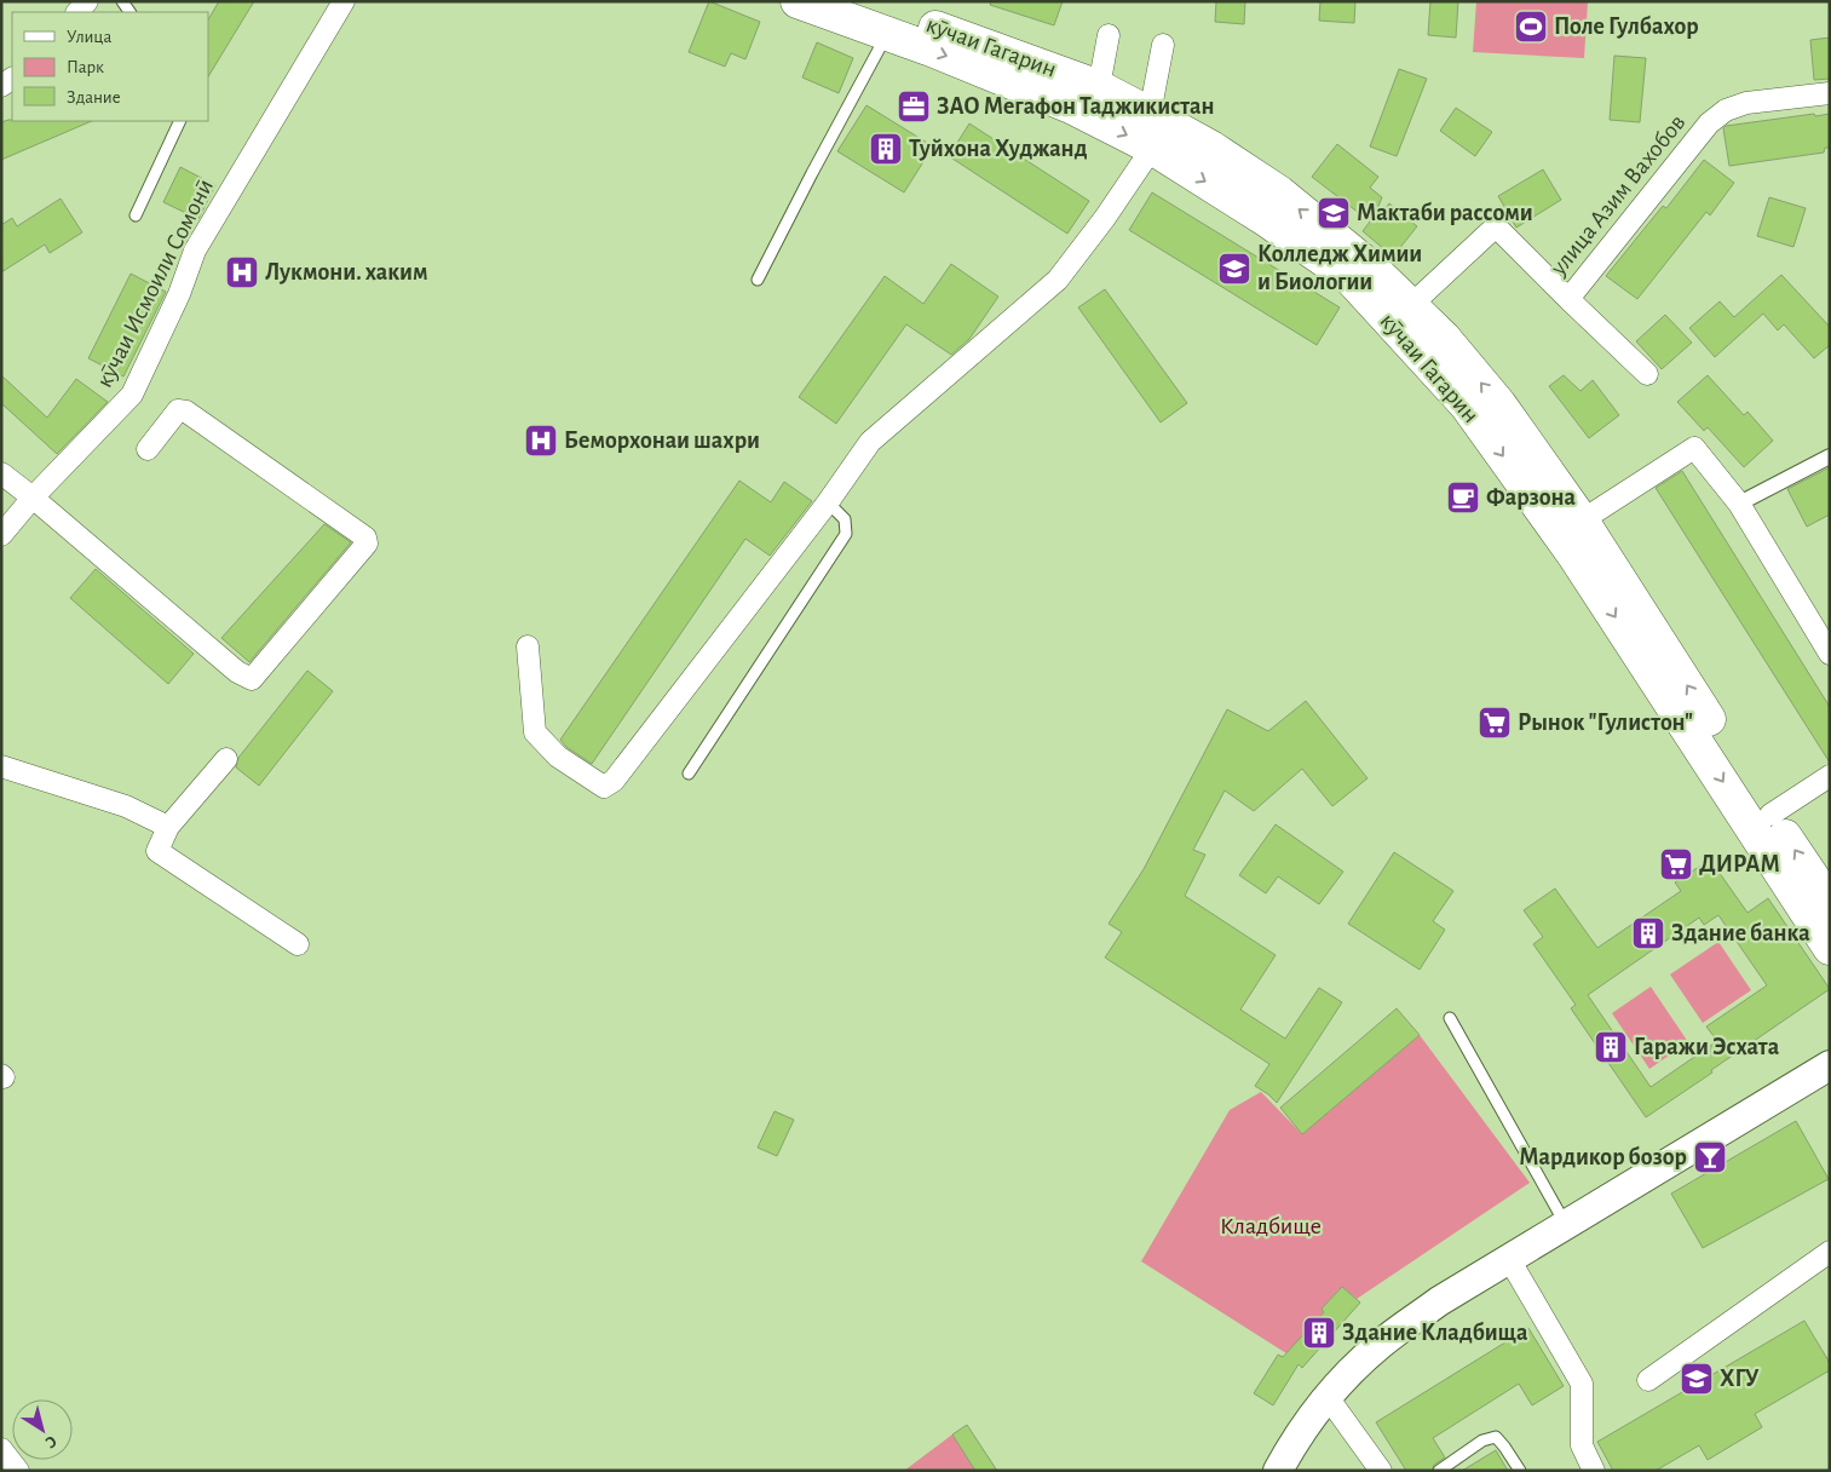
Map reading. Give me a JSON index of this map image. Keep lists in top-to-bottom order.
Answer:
{
  "streets": {
    "highway": ["кӯчаи Гагарин"],
    "street": ["улица Азим Вахобов", "кӯчаи Исмоили Сомонӣ"]
  },
  "parks": ["Кладбище"],
  "places": {
    "sports": ["Поле Гулбахор"],
    "office": ["ЗАО Мегафон Таджикистан"],
    "building": [
      "Туйхона Худжанд",
      "Здание банка",
      "Гаражи Эсхата",
      "Здание Кладбища"
    ],
    "school or university": ["Мактаби рассоми", "Колледж Химии и Биологии", "ХГУ"],
    "hospital": ["Лукмони. хаким", "Беморхонаи шахри"],
    "cafe": ["Фарзона"],
    "supermarket": ["Рынок \"Гулистон\"", "ДИРАМ"],
    "bar": ["Мардикор бозор"]
  },
  "legend": ["Улица", "Парк", "Здание"],
  "north": "bottom right"
}
